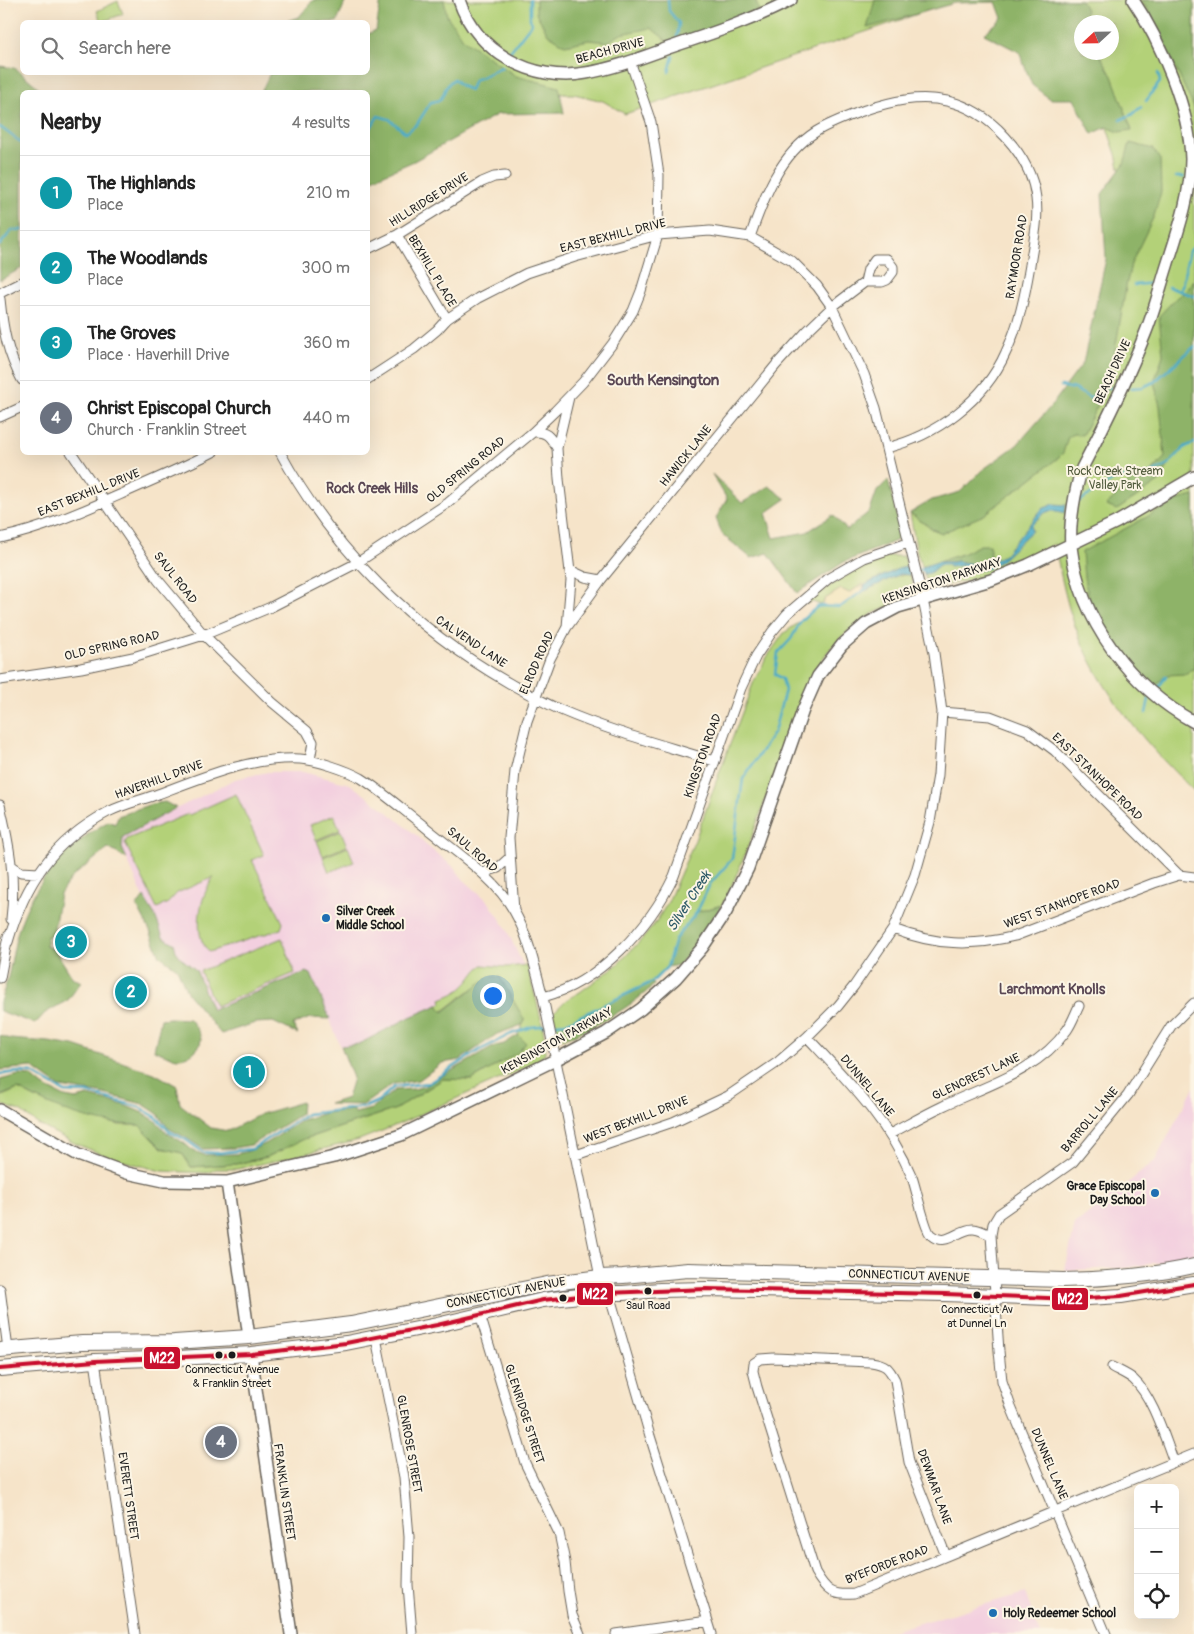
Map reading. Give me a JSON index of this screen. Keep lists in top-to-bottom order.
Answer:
{
  "streets": {
    "main road": ["CONNECTICUT AVENUE"],
    "street": [
      "BEACH DRIVE",
      "HILLRIDGE DRIVE",
      "EAST BEXHILL DRIVE",
      "RAYMOOR ROAD",
      "BEXHILL PLACE",
      "HAWICK LANE",
      "OLD SPRING ROAD",
      "SAUL ROAD",
      "KENSINGTON PARKWAY",
      "CALVEND LANE",
      "ELROD ROAD",
      "KINGSTON ROAD",
      "EAST STANHOPE ROAD",
      "HAVERHILL DRIVE",
      "WEST STANHOPE ROAD",
      "GLENCREST LANE",
      "DUNNEL LANE",
      "WEST BEXHILL DRIVE",
      "BARROLL LANE",
      "GLENRIDGE STREET",
      "GLENROSE STREET",
      "DEWMAR LANE",
      "FRANKLIN STREET",
      "EVERETT STREET",
      "BYEFORDE ROAD"
    ]
  },
  "crossings": [
    ["BEACH DRIVE", "OLD SPRING ROAD"],
    ["BEACH DRIVE", "KENSINGTON PARKWAY"],
    ["HILLRIDGE DRIVE", "BEXHILL PLACE"],
    ["EAST BEXHILL DRIVE", "RAYMOOR ROAD"],
    ["EAST BEXHILL DRIVE", "BEXHILL PLACE"],
    ["EAST BEXHILL DRIVE", "HAWICK LANE"],
    ["EAST BEXHILL DRIVE", "OLD SPRING ROAD"],
    ["EAST BEXHILL DRIVE", "SAUL ROAD"],
    ["EAST BEXHILL DRIVE", "KINGSTON ROAD"],
    ["EAST BEXHILL DRIVE", "WEST BEXHILL DRIVE"],
    ["HAWICK LANE", "ELROD ROAD"],
    ["OLD SPRING ROAD", "SAUL ROAD"],
    ["OLD SPRING ROAD", "CALVEND LANE"],
    ["OLD SPRING ROAD", "ELROD ROAD"],
    ["SAUL ROAD", "KENSINGTON PARKWAY"],
    ["SAUL ROAD", "ELROD ROAD"],
    ["SAUL ROAD", "KINGSTON ROAD"],
    ["SAUL ROAD", "HAVERHILL DRIVE"],
    ["SAUL ROAD", "WEST BEXHILL DRIVE"],
    ["SAUL ROAD", "CONNECTICUT AVENUE"],
    ["KENSINGTON PARKWAY", "WEST BEXHILL DRIVE"],
    ["CALVEND LANE", "ELROD ROAD"],
    ["CALVEND LANE", "KINGSTON ROAD"],
    ["KINGSTON ROAD", "WEST BEXHILL DRIVE"],
    ["EAST STANHOPE ROAD", "WEST STANHOPE ROAD"],
    ["EAST STANHOPE ROAD", "WEST BEXHILL DRIVE"],
    ["WEST STANHOPE ROAD", "WEST BEXHILL DRIVE"],
    ["GLENCREST LANE", "DUNNEL LANE"],
    ["DUNNEL LANE", "WEST BEXHILL DRIVE"],
    ["DUNNEL LANE", "BARROLL LANE"],
    ["DUNNEL LANE", "CONNECTICUT AVENUE"],
    ["DUNNEL LANE", "BYEFORDE ROAD"],
    ["BARROLL LANE", "CONNECTICUT AVENUE"],
    ["CONNECTICUT AVENUE", "GLENRIDGE STREET"],
    ["CONNECTICUT AVENUE", "GLENROSE STREET"],
    ["CONNECTICUT AVENUE", "FRANKLIN STREET"],
    ["CONNECTICUT AVENUE", "EVERETT STREET"],
    ["DEWMAR LANE", "BYEFORDE ROAD"]
  ],
  "districts": ["South Kensington", "Rock Creek Hills", "Larchmont Knolls"],
  "water": ["Silver Creek"],
  "parks": ["Rock Creek Stream Valley Park"],
  "places": [
    "Silver Creek Middle School",
    "Grace Episcopal Day School",
    "Saul Road",
    "Connecticut Av at Dunnel Ln",
    "Connecticut Avenue & Franklin Street",
    "Holy Redeemer School"
  ],
  "lines": ["transit line M22"],
  "north": "left",
  "page": {
    "search": "Search here",
    "heading": ["Nearby", "4 results"],
    "list": [
      {
        "mark": "1",
        "name": "The Highlands",
        "note": "Place",
        "value": "210 m"
      },
      {
        "mark": "2",
        "name": "The Woodlands",
        "note": "Place",
        "value": "300 m"
      },
      {
        "mark": "3",
        "name": "The Groves",
        "note": "Place · Haverhill Drive",
        "value": "360 m"
      },
      {
        "mark": "4",
        "name": "Christ Episcopal Church",
        "note": "Church · Franklin Street",
        "value": "440 m"
      }
    ],
    "pins": [
      "3",
      "2",
      "1",
      "4"
    ],
    "map_buttons": ["+", "−"]
  }
}
